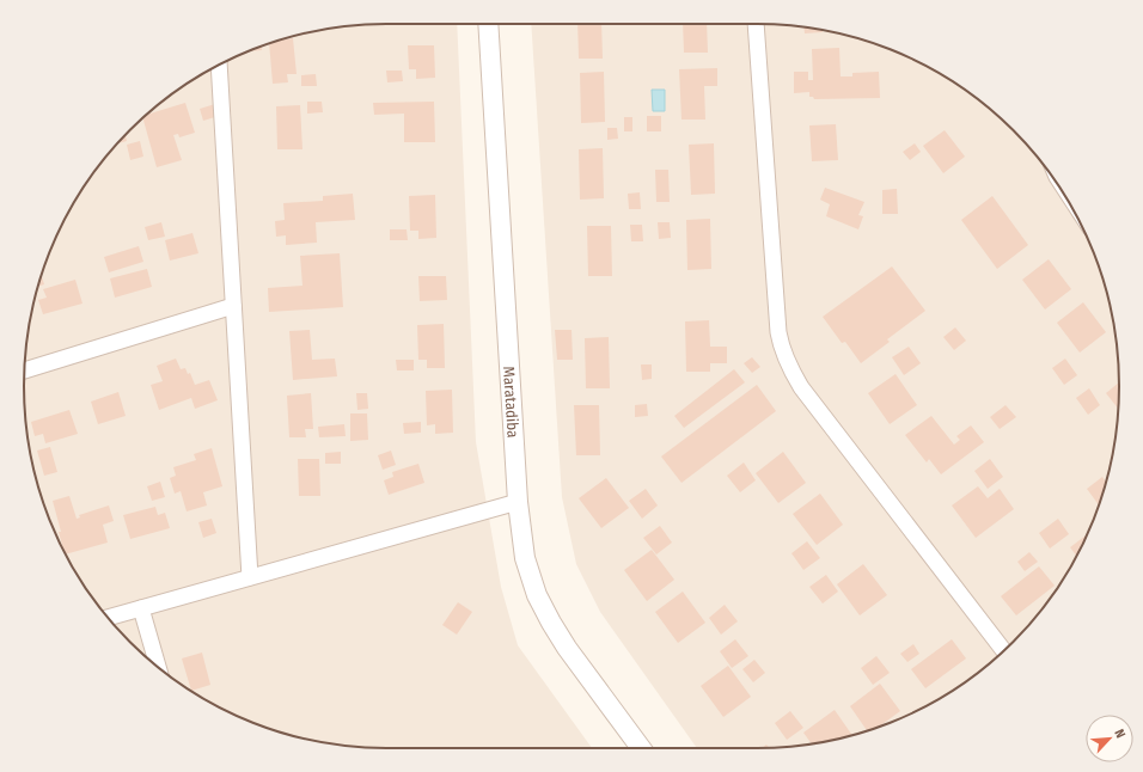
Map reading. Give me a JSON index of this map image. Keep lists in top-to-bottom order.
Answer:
{
  "streets": {
    "street": ["Maratadiba"]
  },
  "north": "top right"
}
